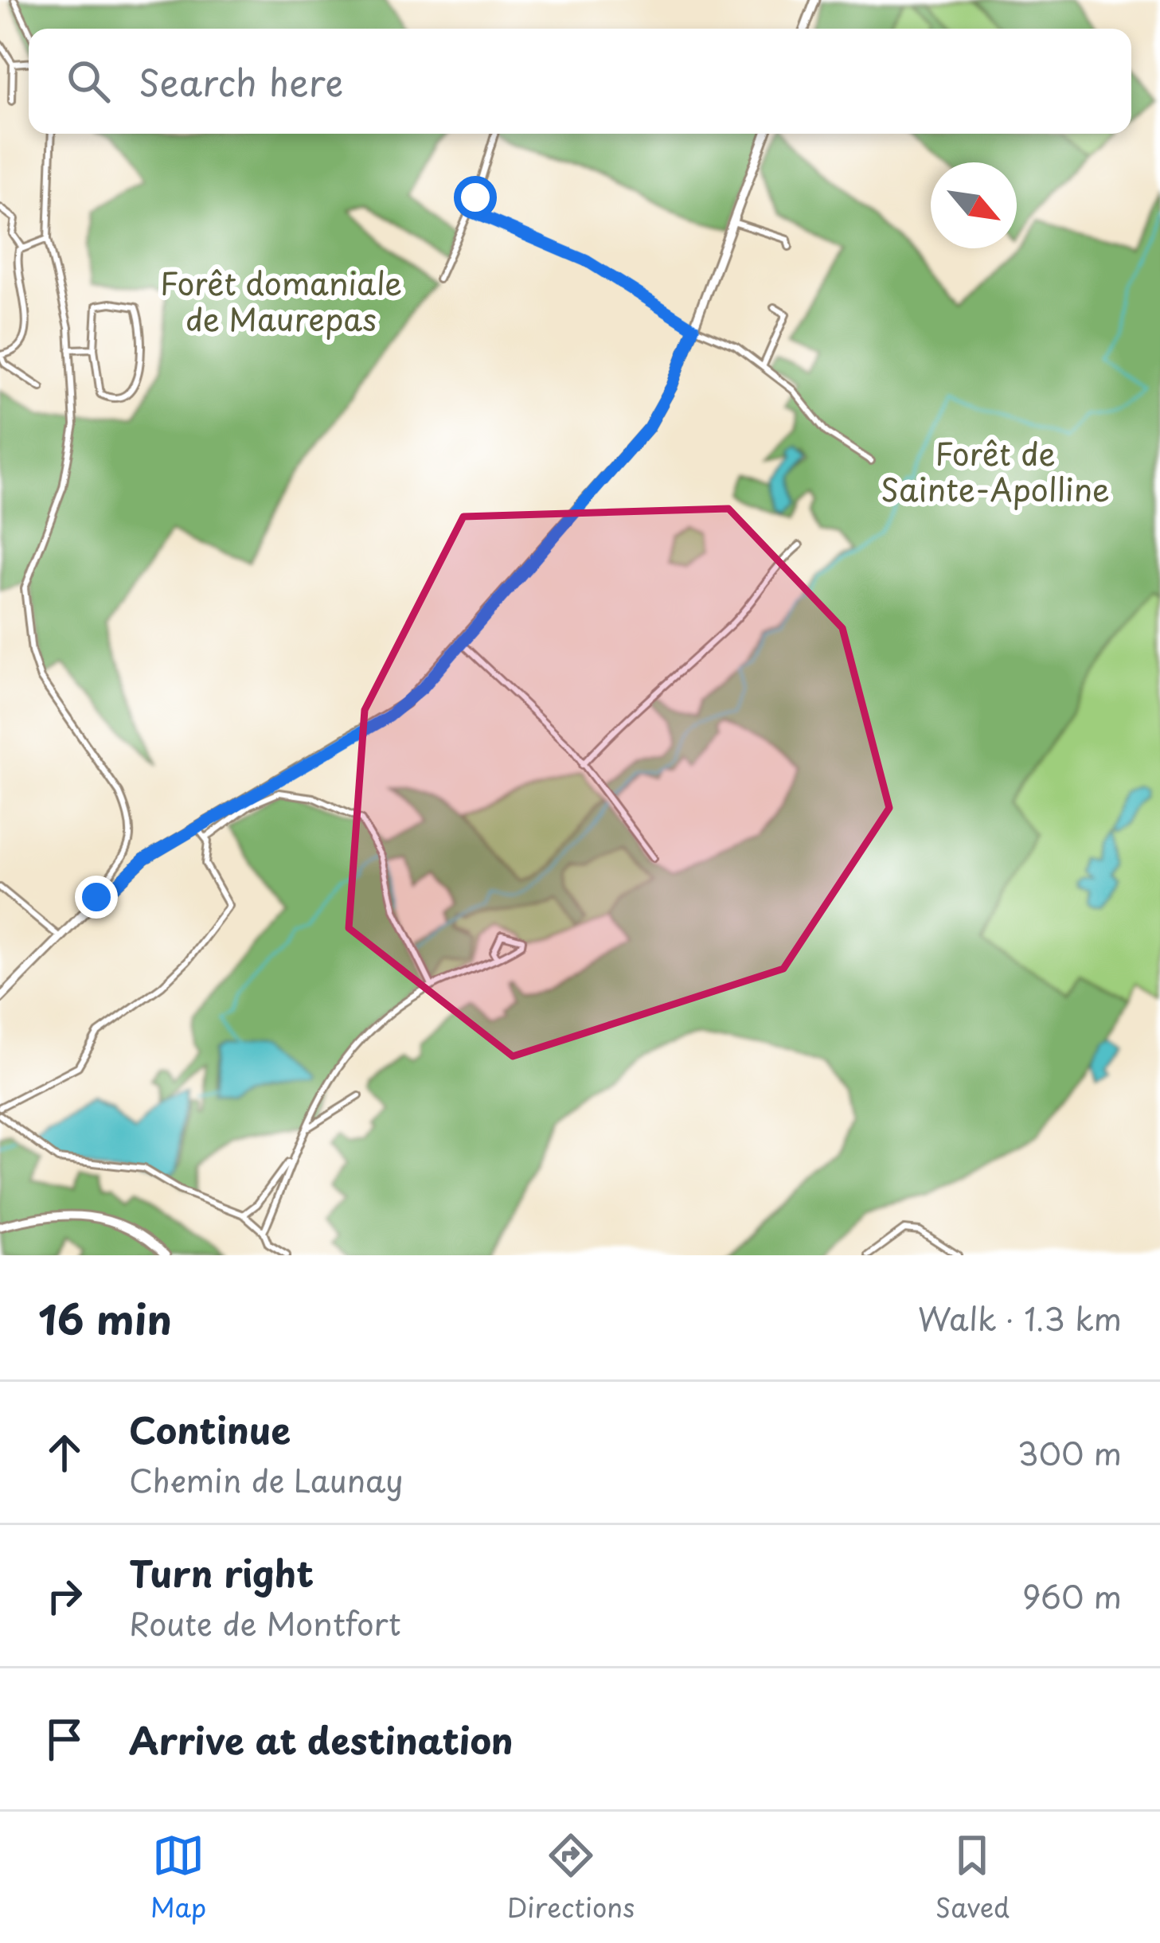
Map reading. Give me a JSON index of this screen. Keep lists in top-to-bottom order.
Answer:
{
  "parks": ["Forêt domaniale de Maurepas", "Forêt de Sainte-Apolline"],
  "north": "bottom right",
  "page": {
    "search": "Search here",
    "heading": ["16 min", "Walk · 1.3 km"],
    "list": [
      ["Continue", "Chemin de Launay", "300 m"],
      ["Turn right", "Route de Montfort", "960 m"],
      "Arrive at destination"
    ],
    "nav": ["Map", "Directions", "Saved"]
  }
}
